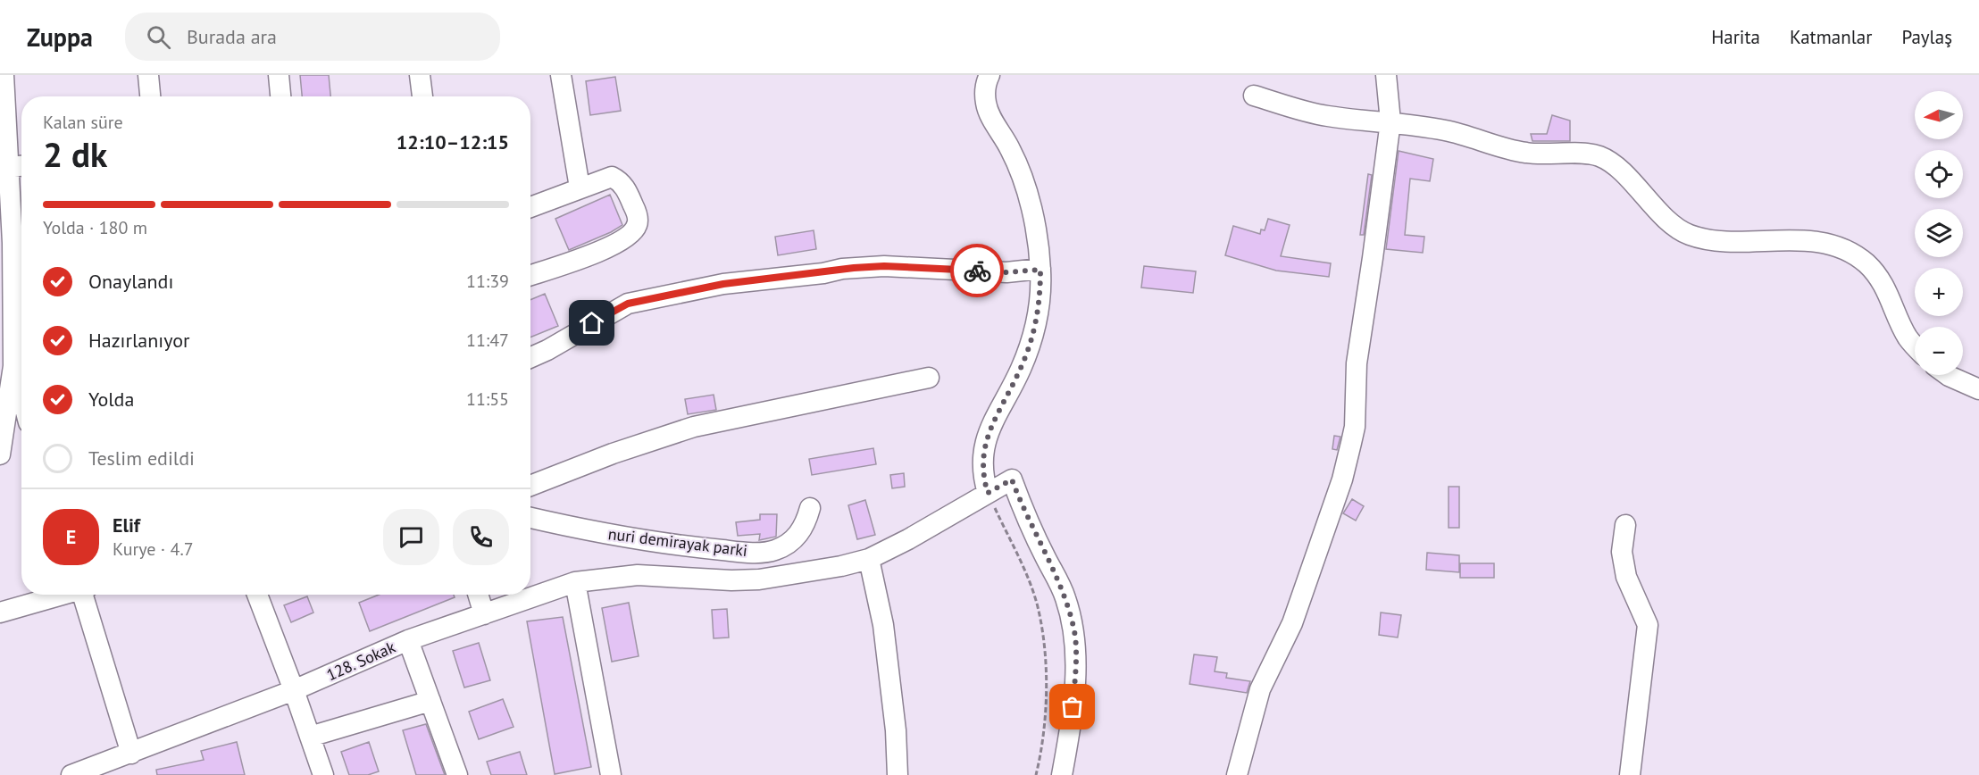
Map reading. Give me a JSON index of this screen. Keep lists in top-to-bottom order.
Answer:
{
  "streets": {
    "street": ["nuri demirayak parki", "128. Sokak"]
  },
  "north": "left",
  "page": {
    "header": "Zuppa",
    "search": "Burada ara",
    "nav": ["Harita", "Katmanlar", "Paylaş"],
    "map_buttons": ["+", "−"],
    "heading": ["2 dk", "Kalan süre", "12:10–12:15"],
    "panel": ["Elif", "Kurye · 4.7"],
    "bar": "Yolda · 180 m",
    "list": [
      ["Onaylandı", "11:39"],
      ["Hazırlanıyor", "11:47"],
      ["Yolda", "11:55"],
      "Teslim edildi"
    ],
    "round": "E"
  }
}
